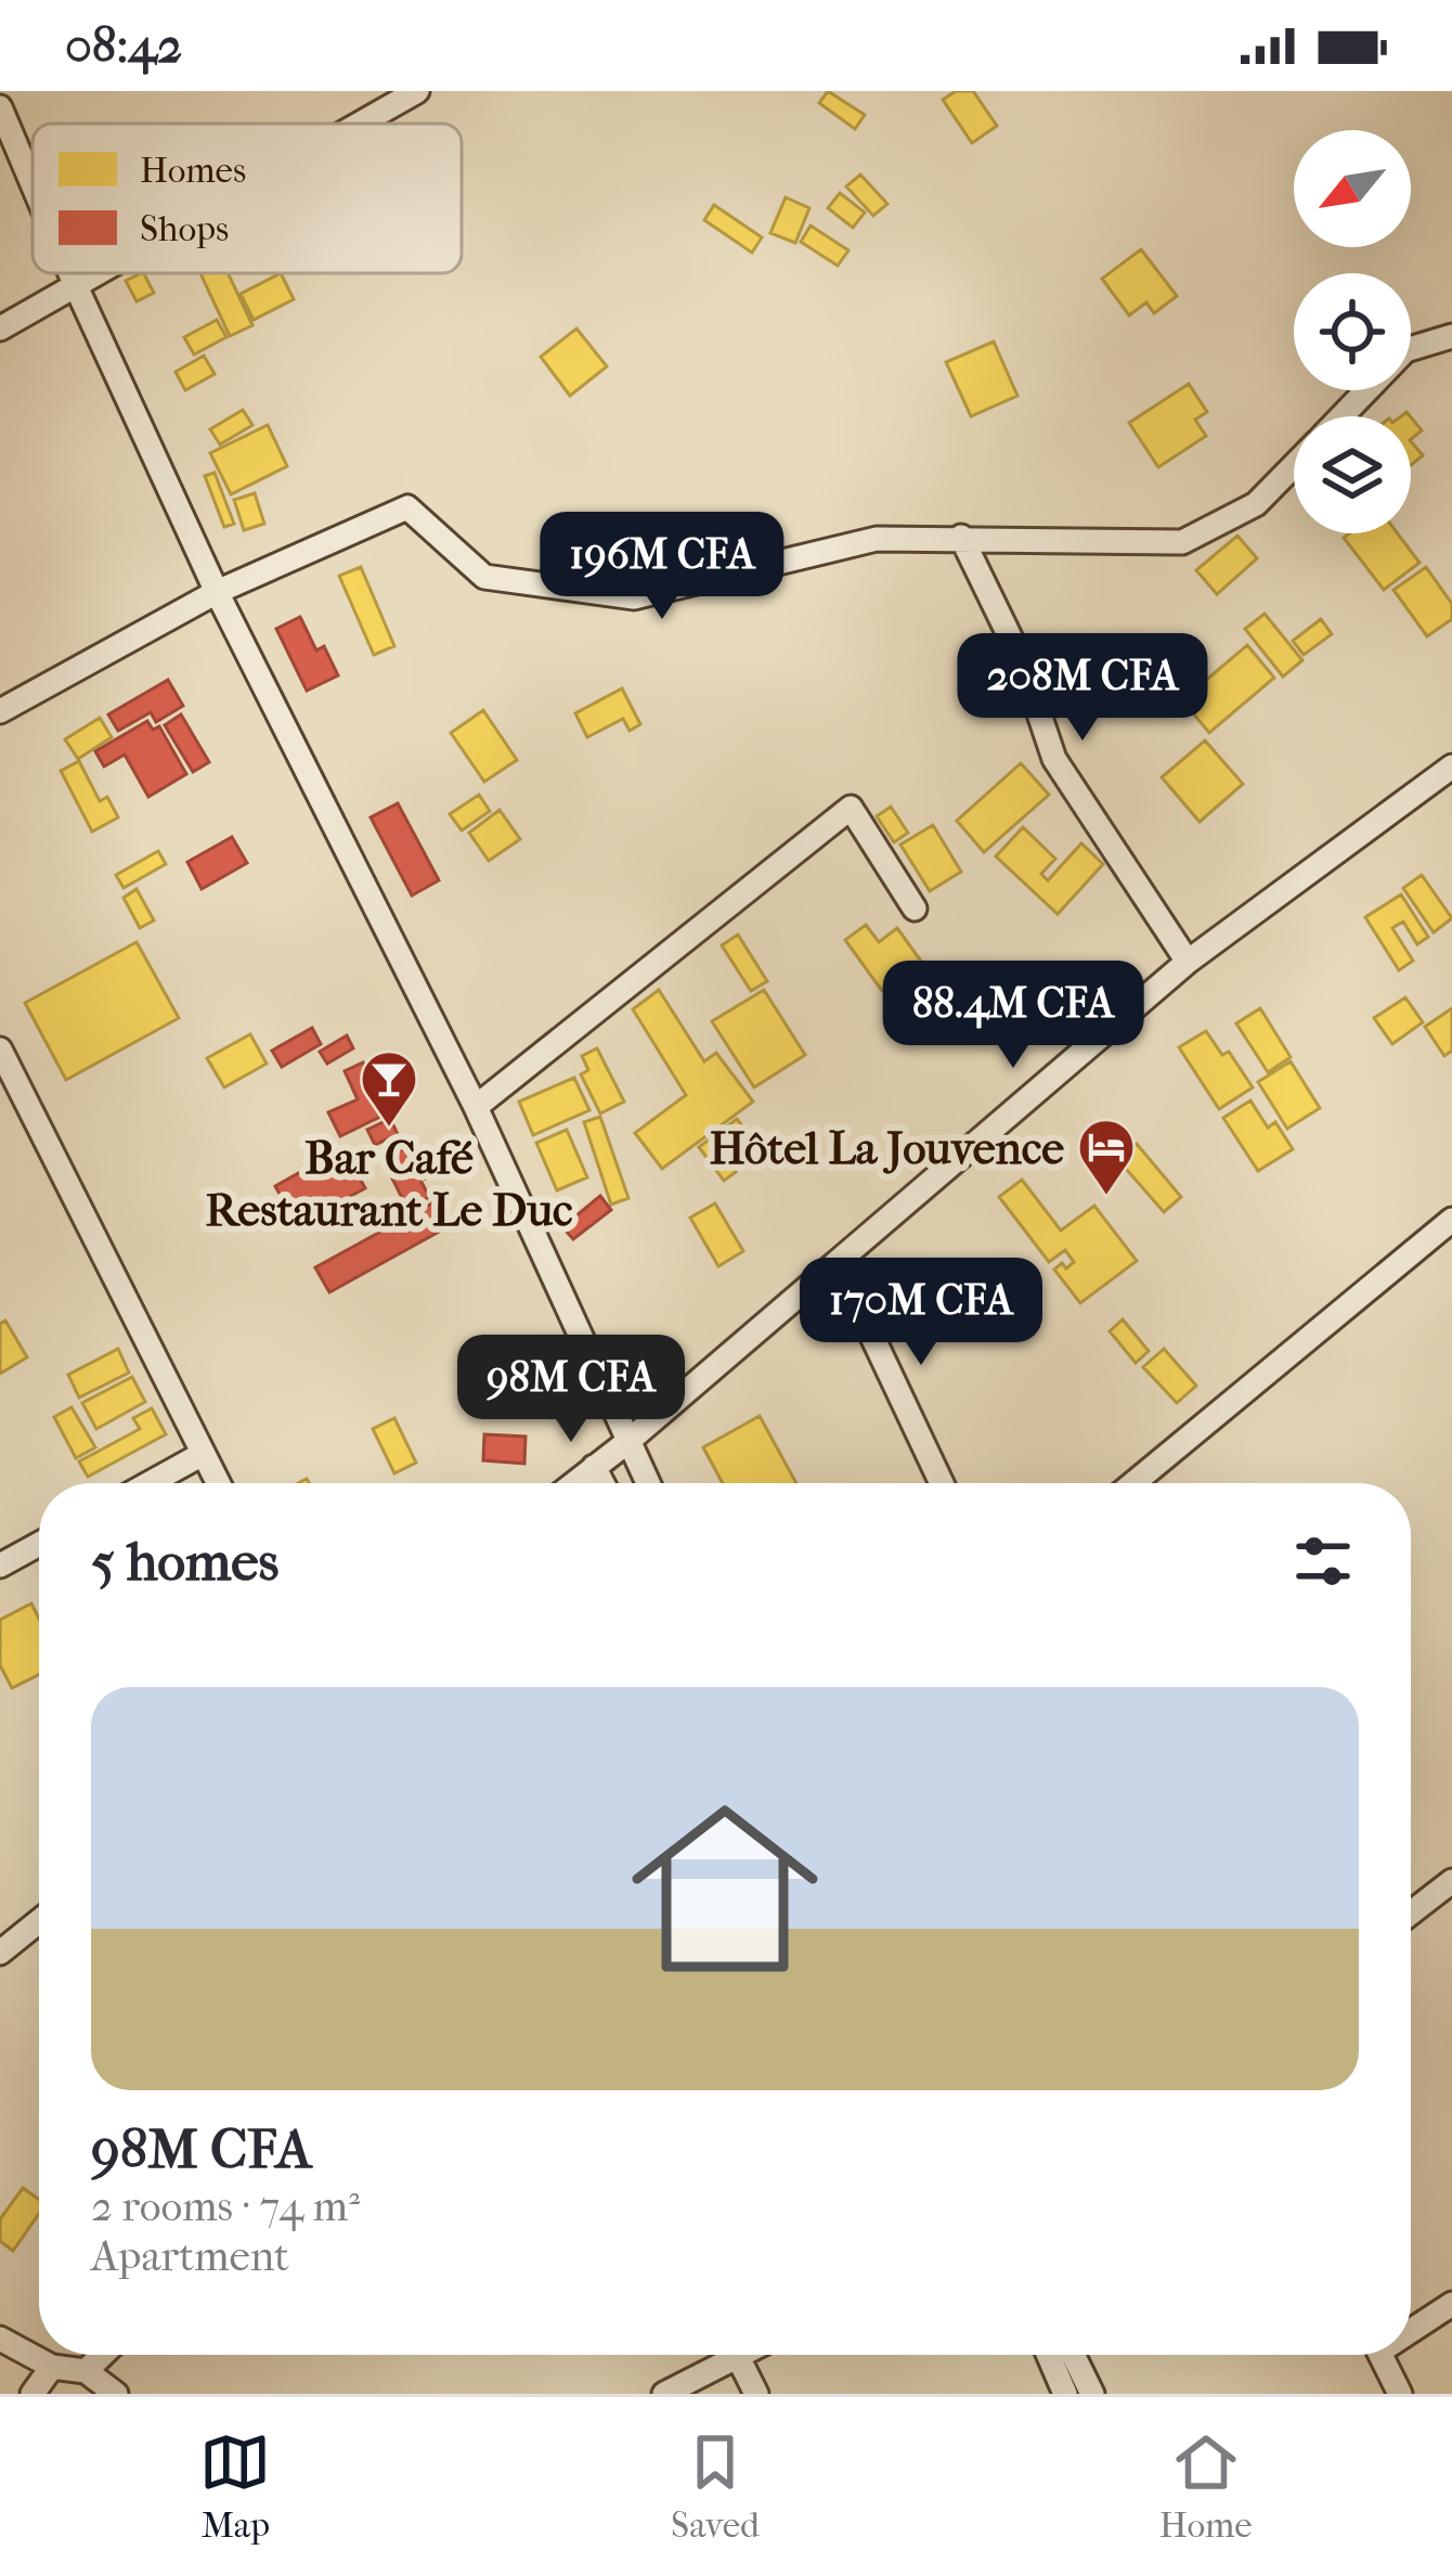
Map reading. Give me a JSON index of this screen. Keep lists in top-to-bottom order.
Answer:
{
  "places": {
    "bar": ["Bar Café Restaurant Le Duc"],
    "hotel": ["Hôtel La Jouvence"]
  },
  "legend": ["Homes", "Shops"],
  "north": "bottom left",
  "page": {
    "status": "08:42",
    "price": [
      "196M CFA",
      "208M CFA",
      "88.4M CFA",
      "170M CFA",
      "98M CFA"
    ],
    "heading": "5 homes",
    "list": [
      {
        "name": "98M CFA",
        "note": "2 rooms · 74 m² · Apartment"
      }
    ],
    "tabs": ["Map", "Saved", "Home"]
  }
}
